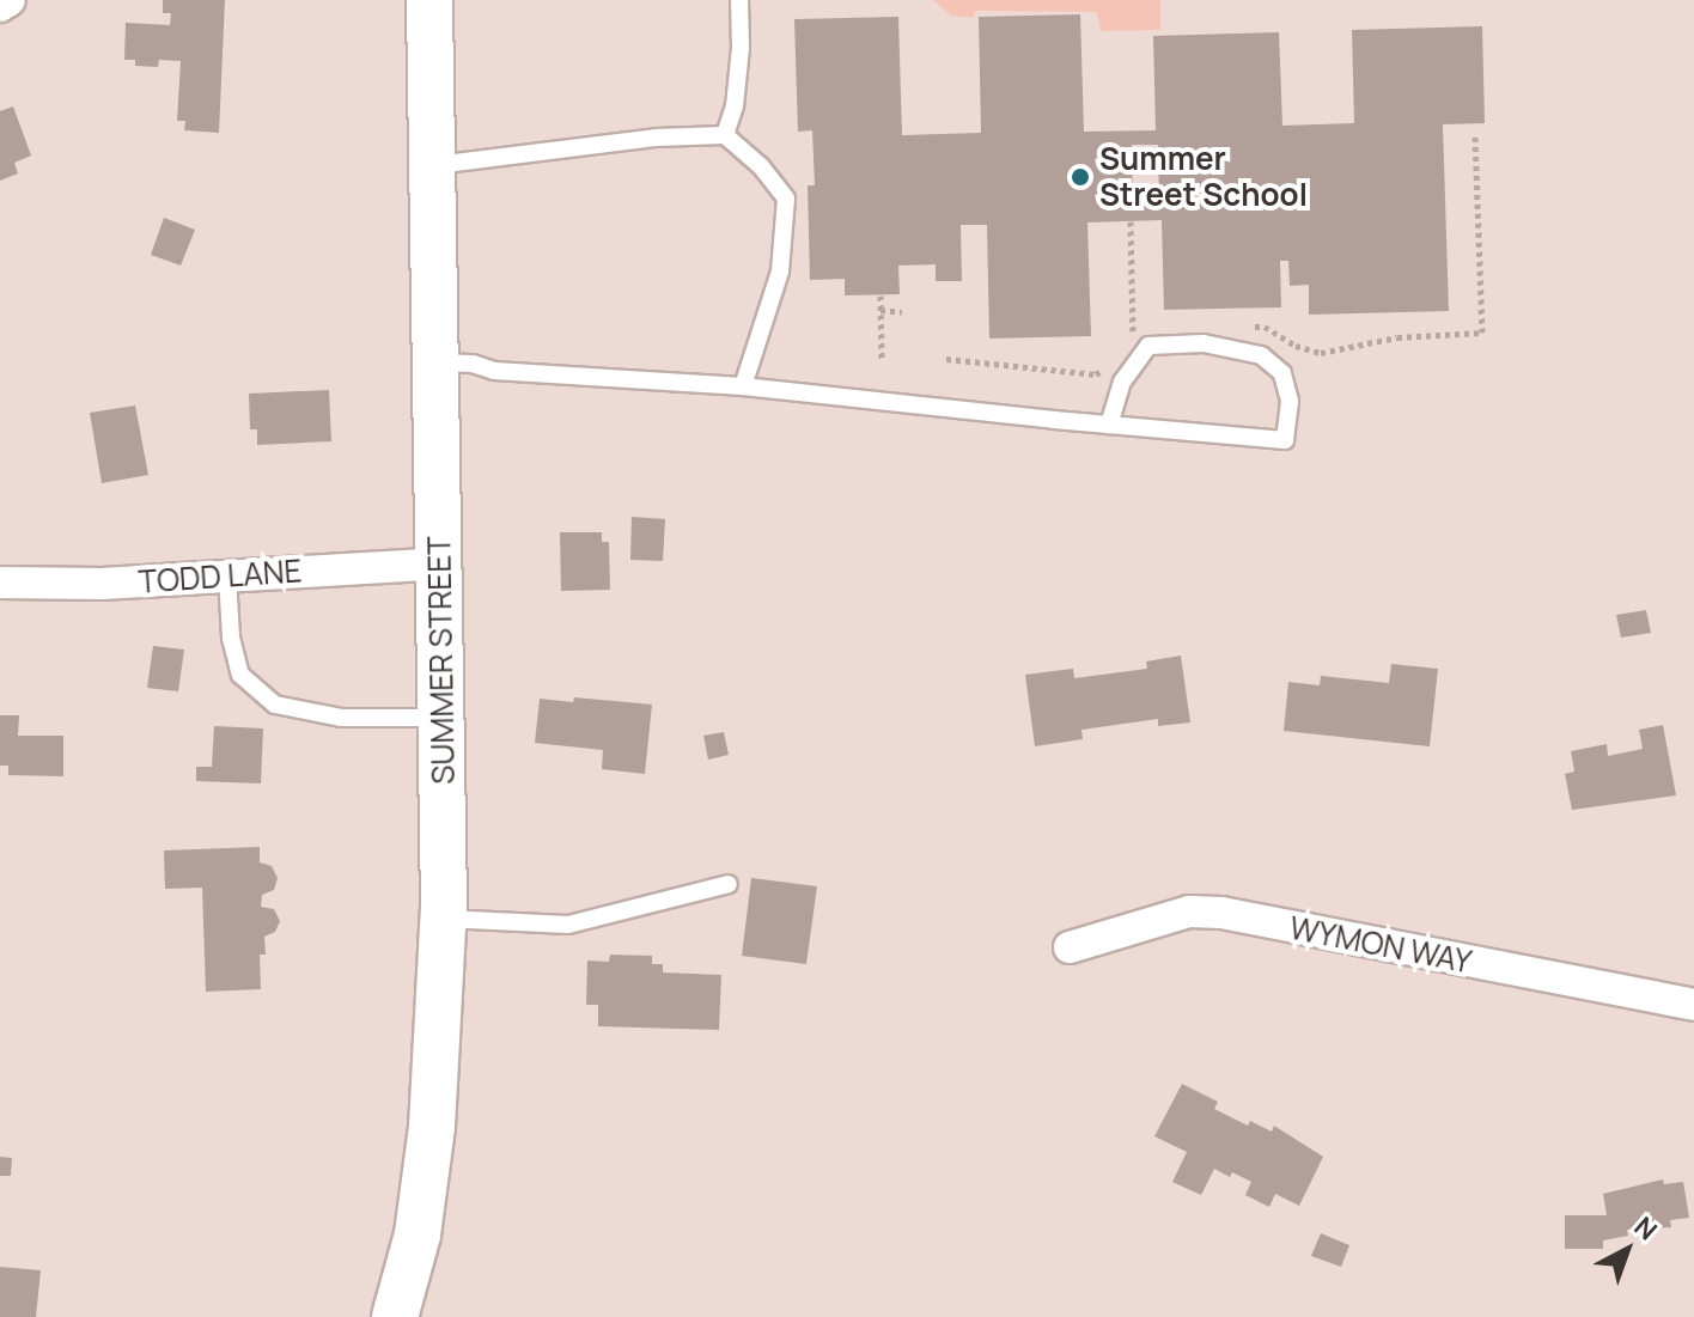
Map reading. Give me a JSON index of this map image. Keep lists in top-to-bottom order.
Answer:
{
  "streets": {
    "main road": ["SUMMER STREET"],
    "street": ["TODD LANE", "WYMON WAY"]
  },
  "crossings": [
    ["TODD LANE", "SUMMER STREET"]
  ],
  "places": ["Summer Street School"],
  "north": "top right"
}
